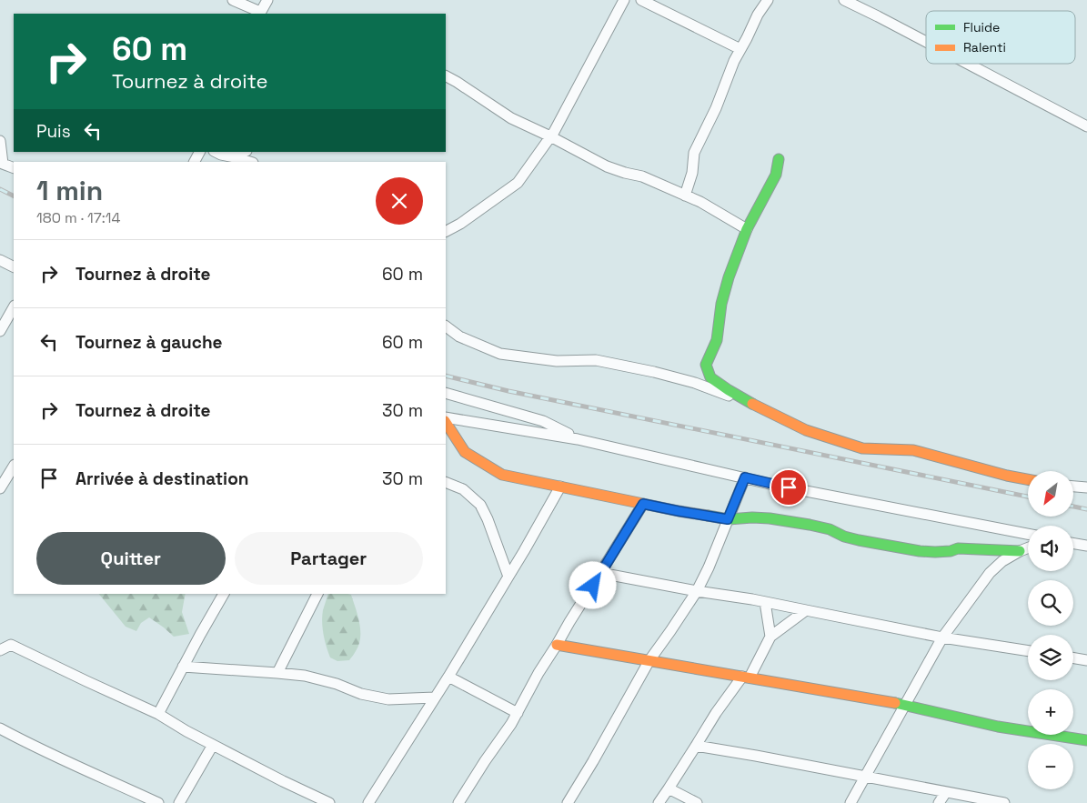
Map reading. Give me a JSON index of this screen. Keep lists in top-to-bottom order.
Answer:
{
  "legend": ["Fluide", "Ralenti"],
  "north": "bottom left",
  "page": {
    "turn": ["60 m", "Tournez à droite"],
    "then": "Puis",
    "heading": ["1 min", "180 m · 17:14"],
    "list": [
      {
        "name": "Tournez à droite",
        "value": "60 m"
      },
      {
        "name": "Tournez à gauche",
        "value": "60 m"
      },
      {
        "name": "Tournez à droite",
        "value": "30 m"
      },
      {
        "name": "Arrivée à destination",
        "value": "30 m"
      }
    ],
    "map_buttons": ["+", "−"],
    "buttons": ["Quitter", "Partager"]
  }
}
